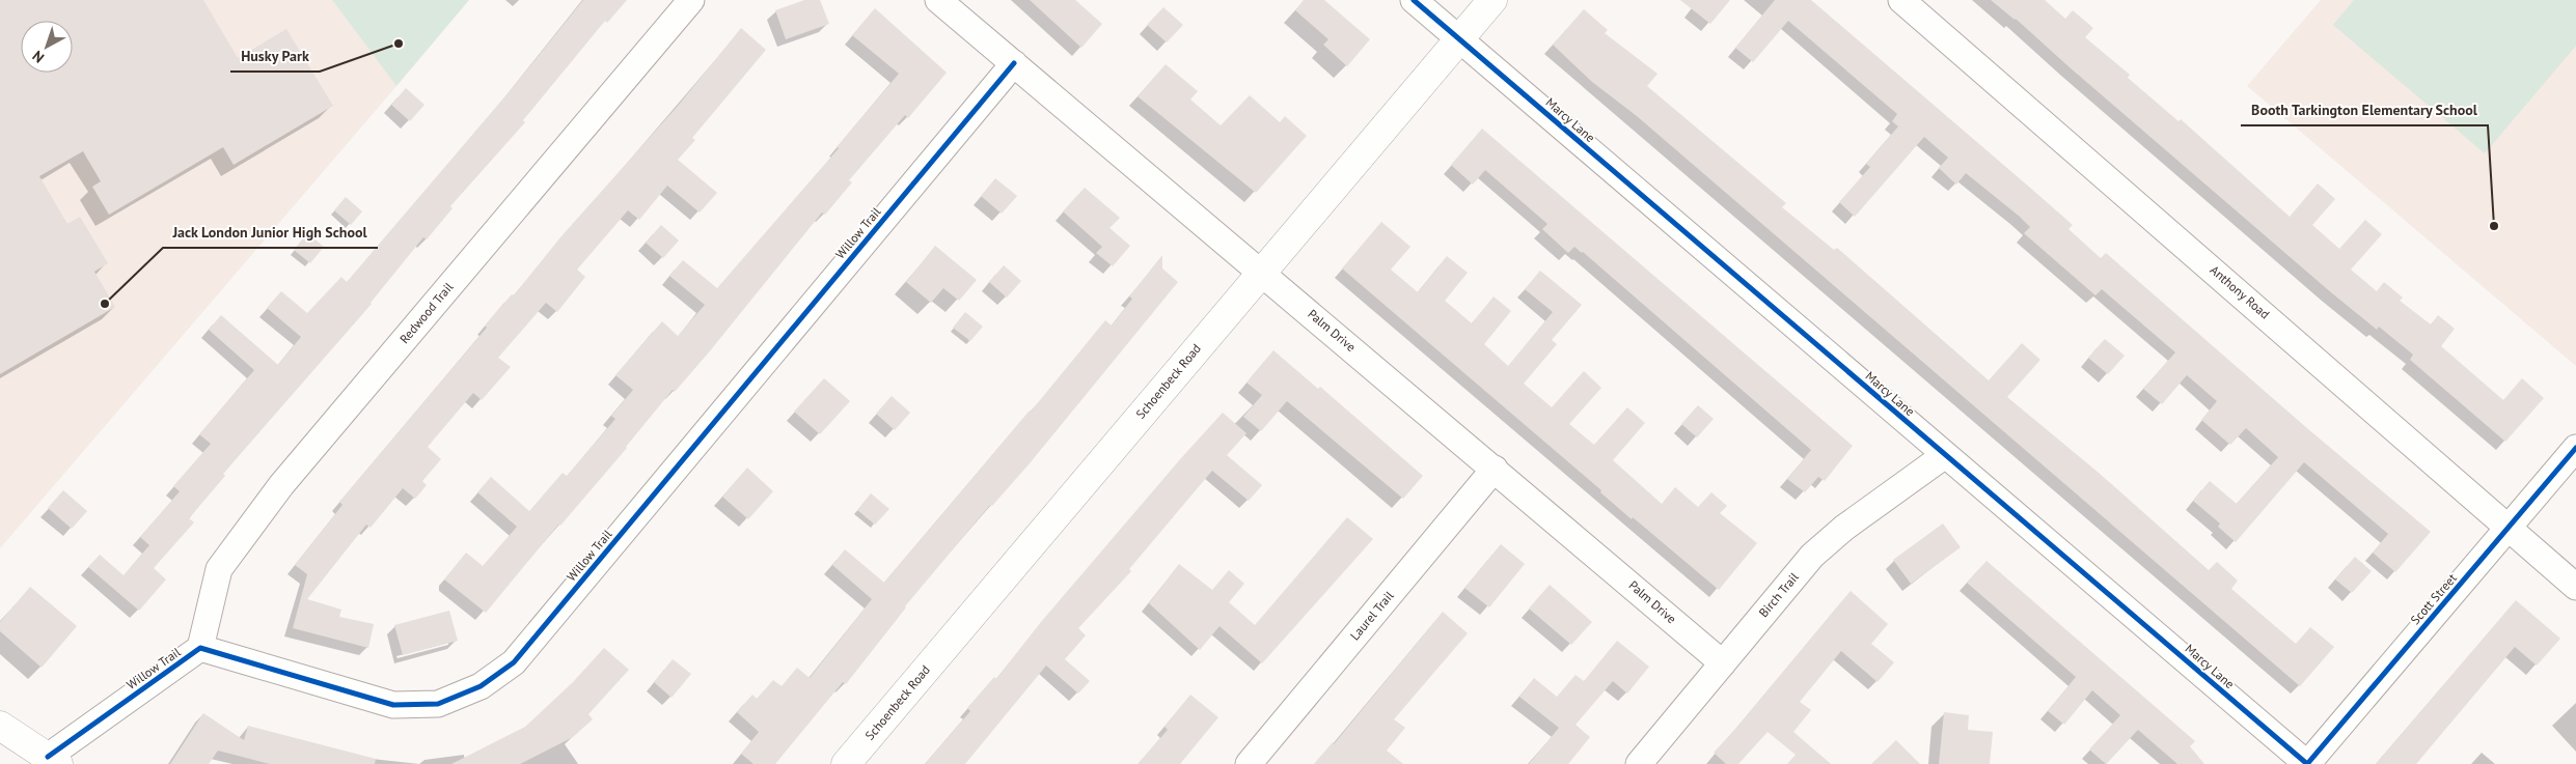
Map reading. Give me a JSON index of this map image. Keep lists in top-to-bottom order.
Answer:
{
  "streets": {
    "main road": ["Schoenbeck Road"],
    "street": [
      "Marcy Lane",
      "Willow Trail",
      "Anthony Road",
      "Redwood Trail",
      "Palm Drive",
      "Birch Trail",
      "Scott Street",
      "Laurel Trail"
    ]
  },
  "crossings": [
    ["Marcy Lane", "Schoenbeck Road"],
    ["Marcy Lane", "Birch Trail"],
    ["Marcy Lane", "Scott Street"],
    ["Willow Trail", "Redwood Trail"],
    ["Willow Trail", "Palm Drive"],
    ["Anthony Road", "Scott Street"],
    ["Palm Drive", "Schoenbeck Road"],
    ["Palm Drive", "Birch Trail"],
    ["Palm Drive", "Laurel Trail"]
  ],
  "places": ["Husky Park", "Booth Tarkington Elementary School", "Jack London Junior High School"],
  "north": "bottom left"
}
